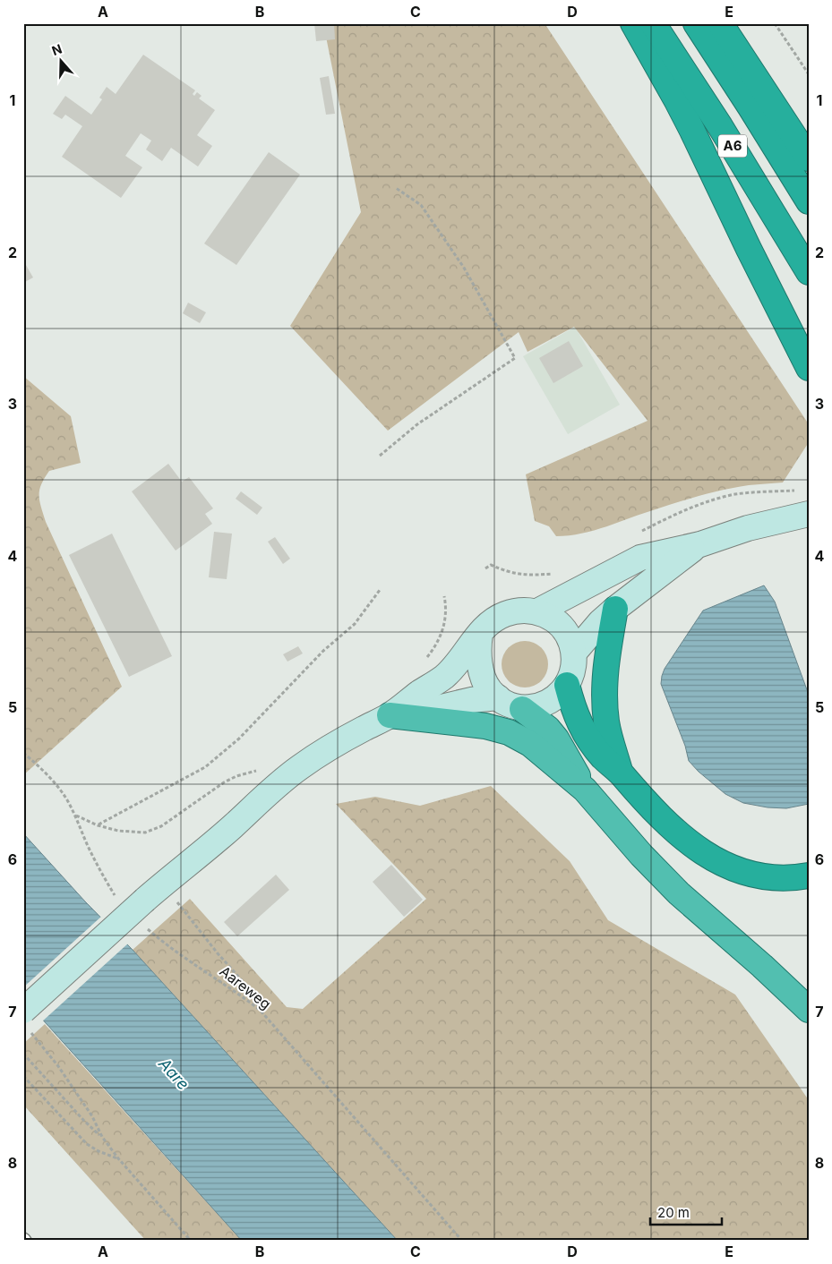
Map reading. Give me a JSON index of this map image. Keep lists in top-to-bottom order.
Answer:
{
  "streets": {
    "highway": ["A6"],
    "path": ["Aareweg"]
  },
  "water": ["Aare"],
  "scale_bar": "20 m",
  "north": "top",
  "grid": {
    "columns": [
      "A",
      "B",
      "C",
      "D",
      "E"
    ],
    "rows": [
      "1",
      "2",
      "3",
      "4",
      "5",
      "6",
      "7",
      "8"
    ]
  }
}
